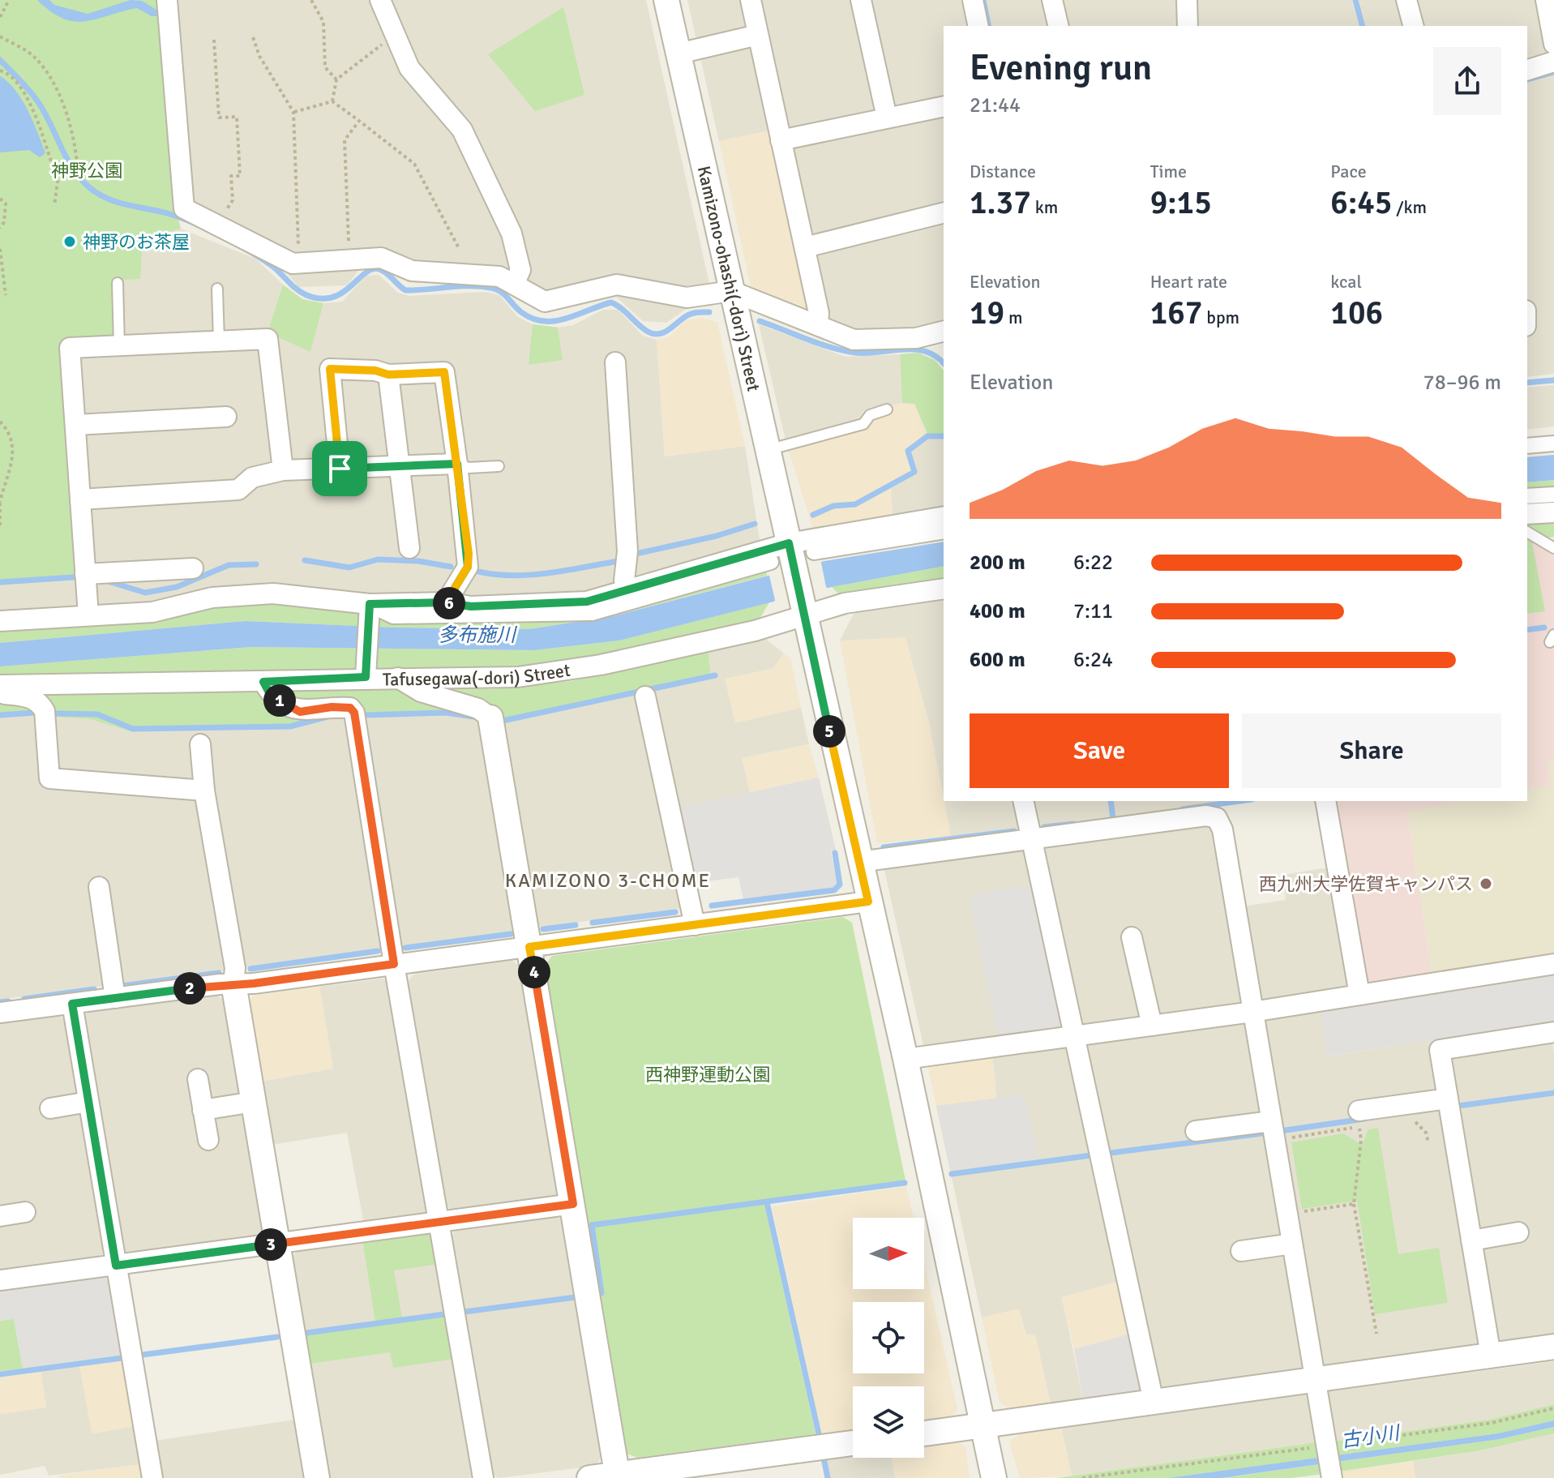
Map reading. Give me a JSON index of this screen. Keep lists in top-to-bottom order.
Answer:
{
  "streets": {
    "street": ["Kamizono-ohashi(-dori) Street", "Tafusegawa(-dori) Street"]
  },
  "crossings": [
    ["Kamizono-ohashi(-dori) Street", "Tafusegawa(-dori) Street"]
  ],
  "districts": ["KAMIZONO 3-CHOME"],
  "water": ["多布施川", "古小川"],
  "parks": ["神野公園", "西神野運動公園"],
  "places": ["神野のお茶屋", "西九州大学佐賀キャンパス"],
  "north": "right",
  "page": {
    "heading": ["Evening run", "21:44"],
    "stats": [
      ["Distance", "1.37 km"],
      ["Time", "9:15"],
      ["Pace", "6:45 /km"],
      ["Elevation", "19 m"],
      ["Heart rate", "167 bpm"],
      ["kcal", "106"]
    ],
    "chart": ["Elevation", "78–96 m"],
    "list": [
      {
        "name": "200 m",
        "note": "6:22"
      },
      {
        "name": "400 m",
        "note": "7:11"
      },
      {
        "name": "600 m",
        "note": "6:24"
      }
    ],
    "pins": [
      "6",
      "1",
      "5",
      "4",
      "2",
      "3"
    ],
    "buttons": ["Save", "Share"]
  }
}
